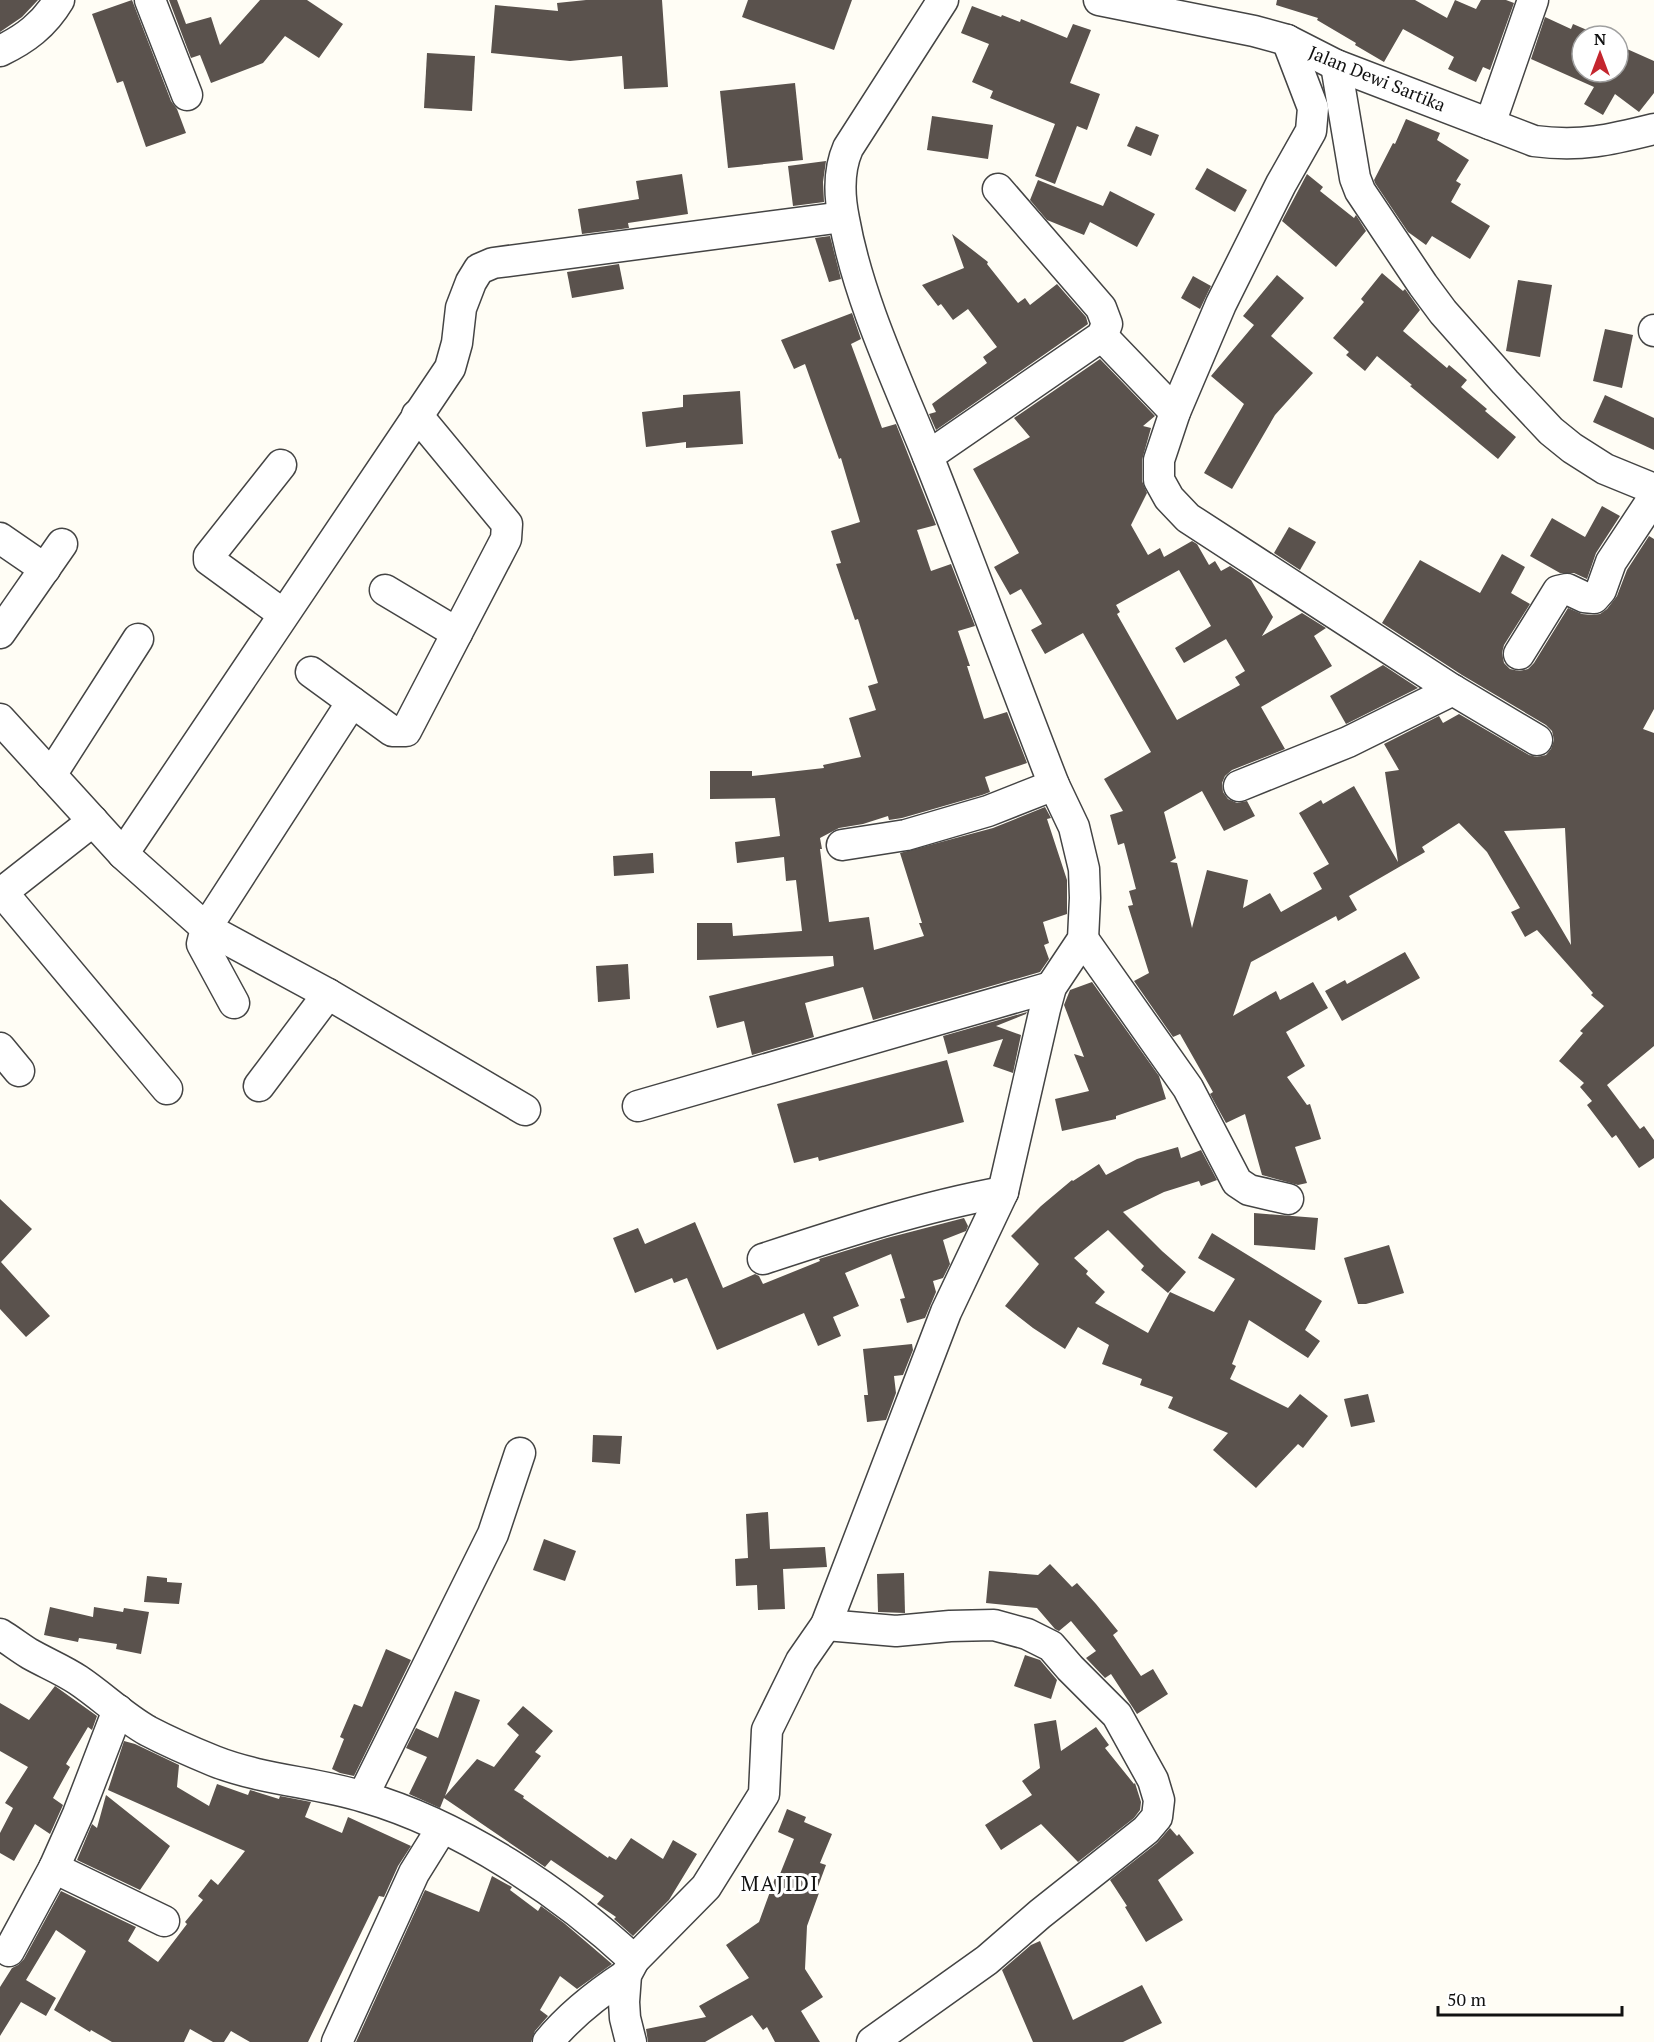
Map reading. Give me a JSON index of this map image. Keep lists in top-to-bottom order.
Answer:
{
  "streets": {
    "street": ["Jalan Dewi Sartika"]
  },
  "districts": ["MAJIDI"],
  "scale_bar": "50 m",
  "north": "top"
}
